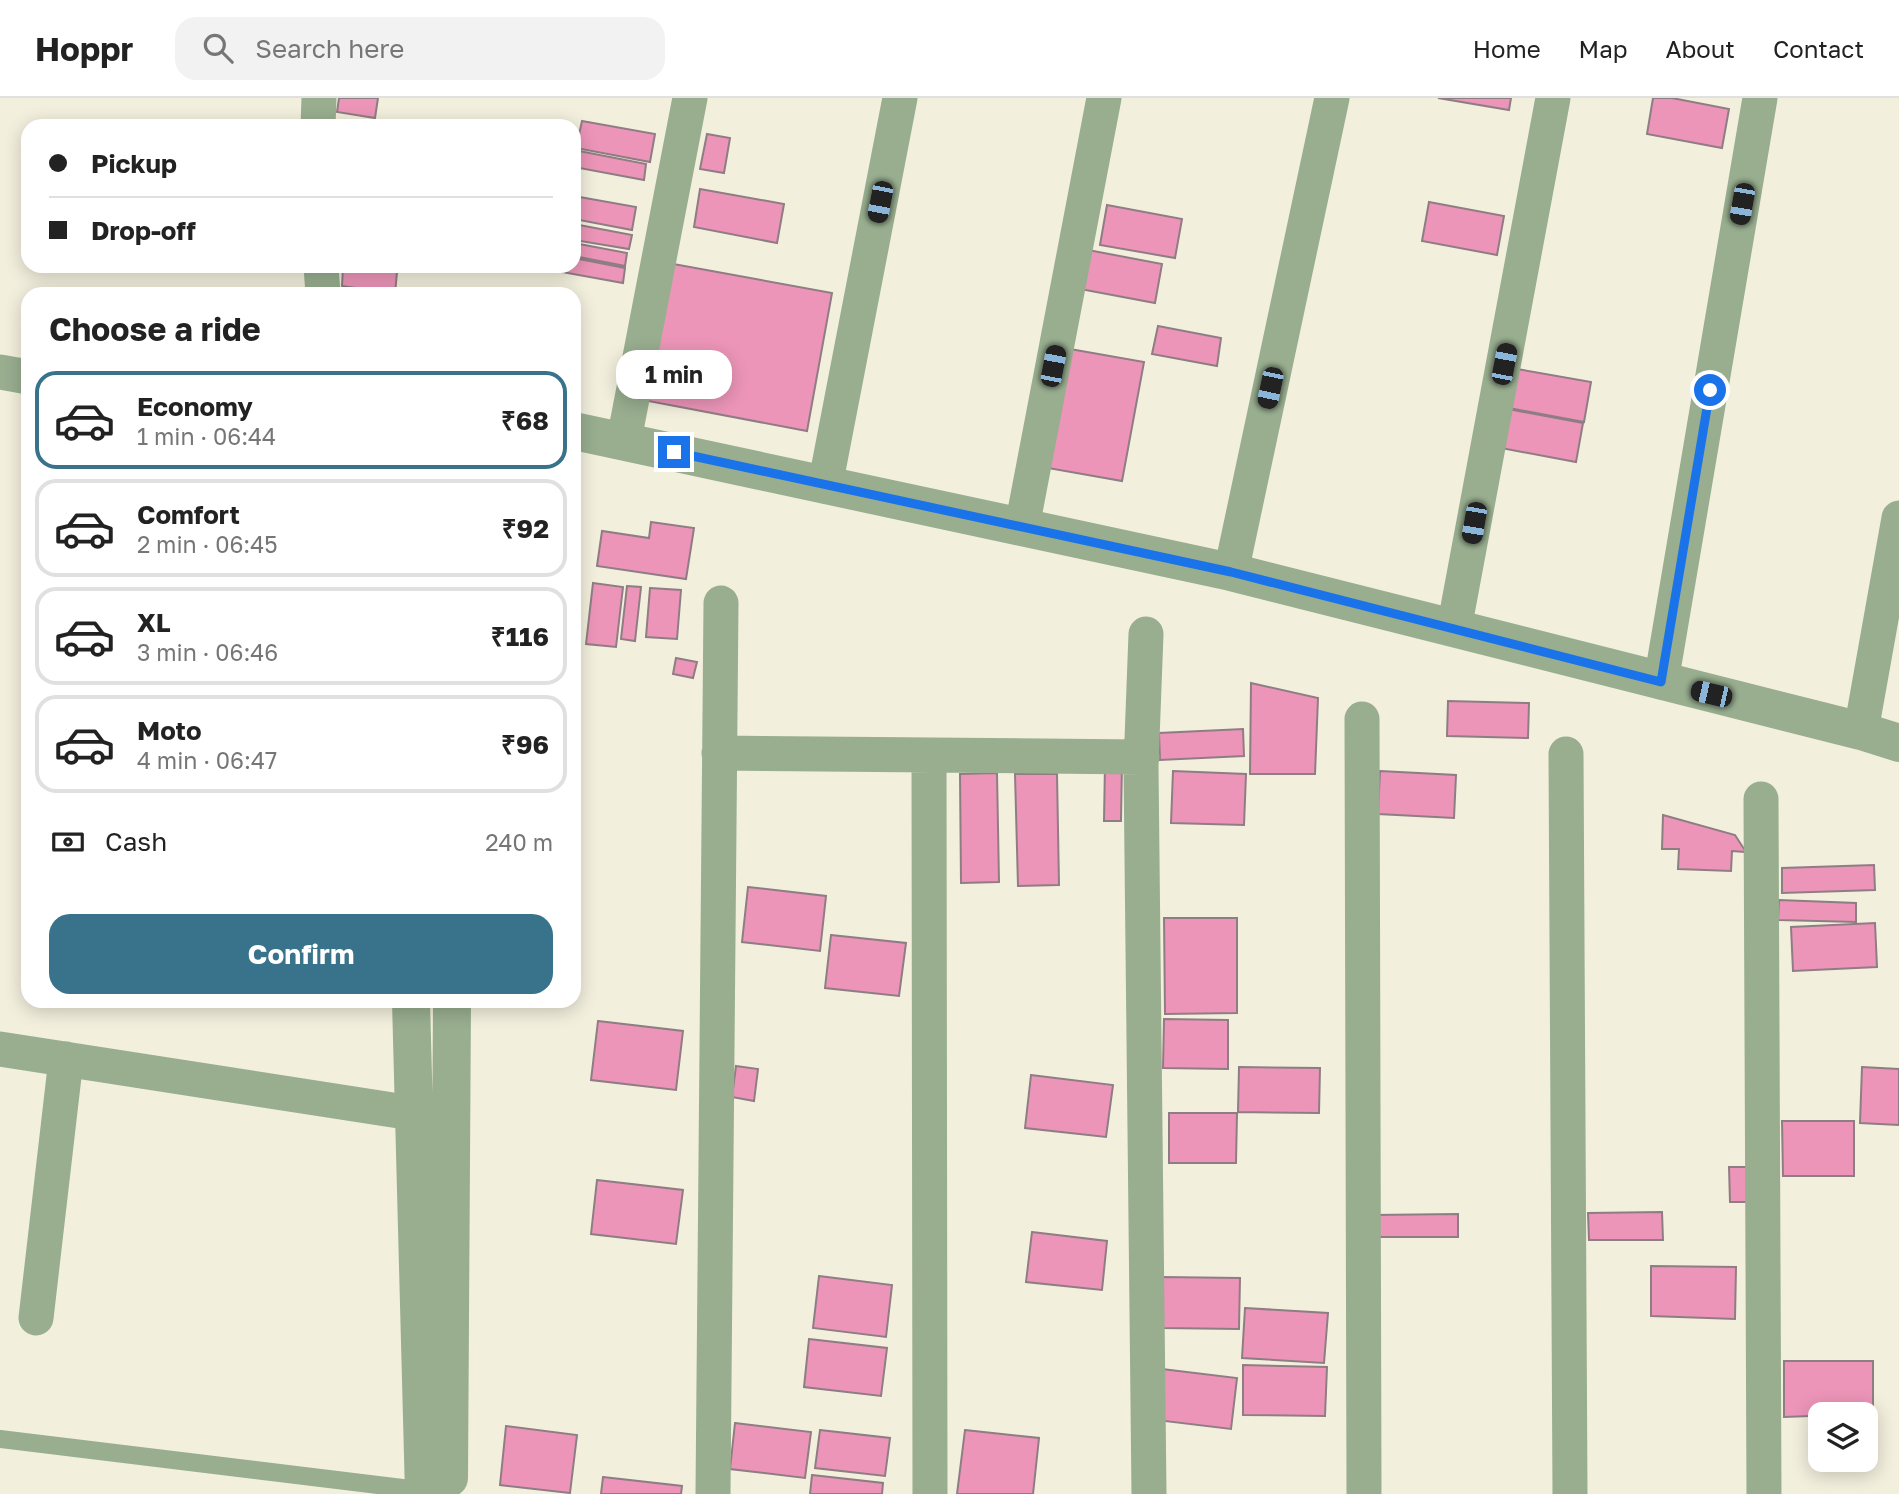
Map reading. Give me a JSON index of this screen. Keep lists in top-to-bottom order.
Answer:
{
  "page": {
    "header": "Hoppr",
    "search": "Search here",
    "nav": [
      "Home",
      "Map",
      "About",
      "Contact"
    ],
    "banner": ["Pickup", "Drop-off"],
    "heading": "Choose a ride",
    "bubble": "1 min",
    "list": [
      {
        "name": "Economy",
        "note": "1 min · 06:44",
        "value": "₹68"
      },
      {
        "name": "Comfort",
        "note": "2 min · 06:45",
        "value": "₹92"
      },
      {
        "name": "XL",
        "note": "3 min · 06:46",
        "value": "₹116"
      },
      {
        "name": "Moto",
        "note": "4 min · 06:47",
        "value": "₹96"
      }
    ],
    "pay": ["Cash", "240 m"],
    "buttons": "Confirm"
  }
}
